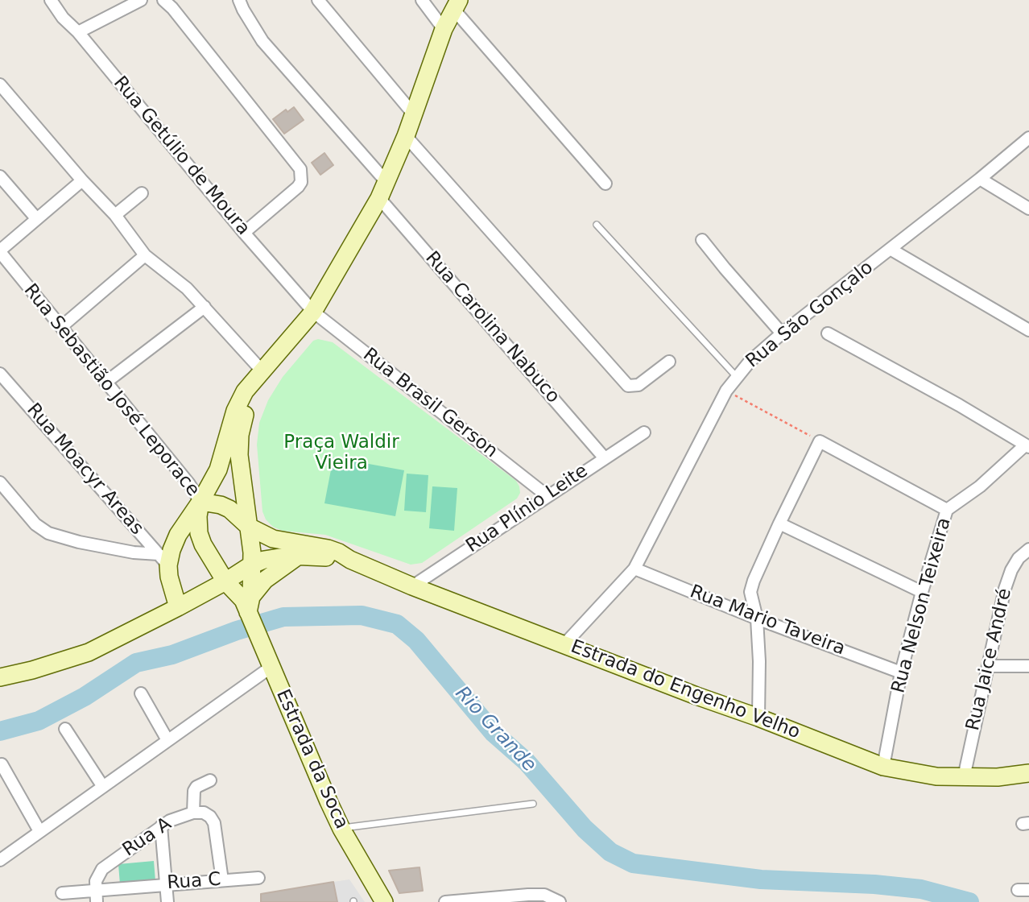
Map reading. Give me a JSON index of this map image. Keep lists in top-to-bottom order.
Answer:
{
  "streets": {
    "street": [
      "Rua Getúlio de Moura",
      "Rua São Gonçalo",
      "Rua Carolina Nabuco",
      "Rua Sebastião José Leporace",
      "Rua Brasil Gerson",
      "Rua Moacyr Areas",
      "Rua Plínio Leite",
      "Rua Nelson Teixeira",
      "Rua Mario Taveira",
      "Rua Jaice André",
      "Estrada do Engenho Velho",
      "Estrada da Soca",
      "Rua A",
      "Rua C"
    ]
  },
  "crossings": [
    ["Rua Getúlio de Moura", "Rua Brasil Gerson"],
    ["Rua São Gonçalo", "Rua Mario Taveira"],
    ["Rua São Gonçalo", "Estrada do Engenho Velho"],
    ["Rua Carolina Nabuco", "Rua Plínio Leite"],
    ["Rua Sebastião José Leporace", "Estrada do Engenho Velho"],
    ["Rua Sebastião José Leporace", "Estrada da Soca"],
    ["Rua Brasil Gerson", "Rua Plínio Leite"],
    ["Rua Plínio Leite", "Estrada do Engenho Velho"],
    ["Rua Nelson Teixeira", "Rua Mario Taveira"],
    ["Rua Nelson Teixeira", "Estrada do Engenho Velho"],
    ["Rua Jaice André", "Estrada do Engenho Velho"],
    ["Estrada do Engenho Velho", "Estrada da Soca"],
    ["Rua A", "Rua C"]
  ],
  "water": ["Rio Grande"],
  "parks": ["Praça Waldir Vieira"]
}
